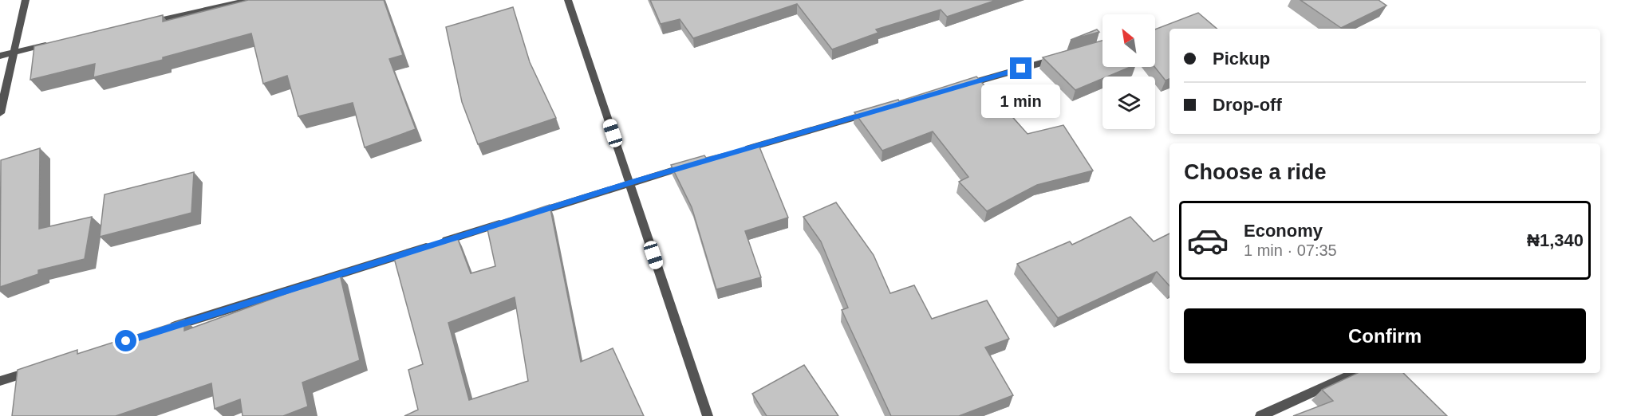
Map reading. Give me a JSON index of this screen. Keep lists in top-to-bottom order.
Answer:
{
  "north": "top left",
  "page": {
    "banner": ["Pickup", "Drop-off"],
    "bubble": "1 min",
    "heading": "Choose a ride",
    "list": [
      {
        "name": "Economy",
        "note": "1 min · 07:35",
        "value": "₦1,340"
      }
    ],
    "buttons": "Confirm"
  }
}
